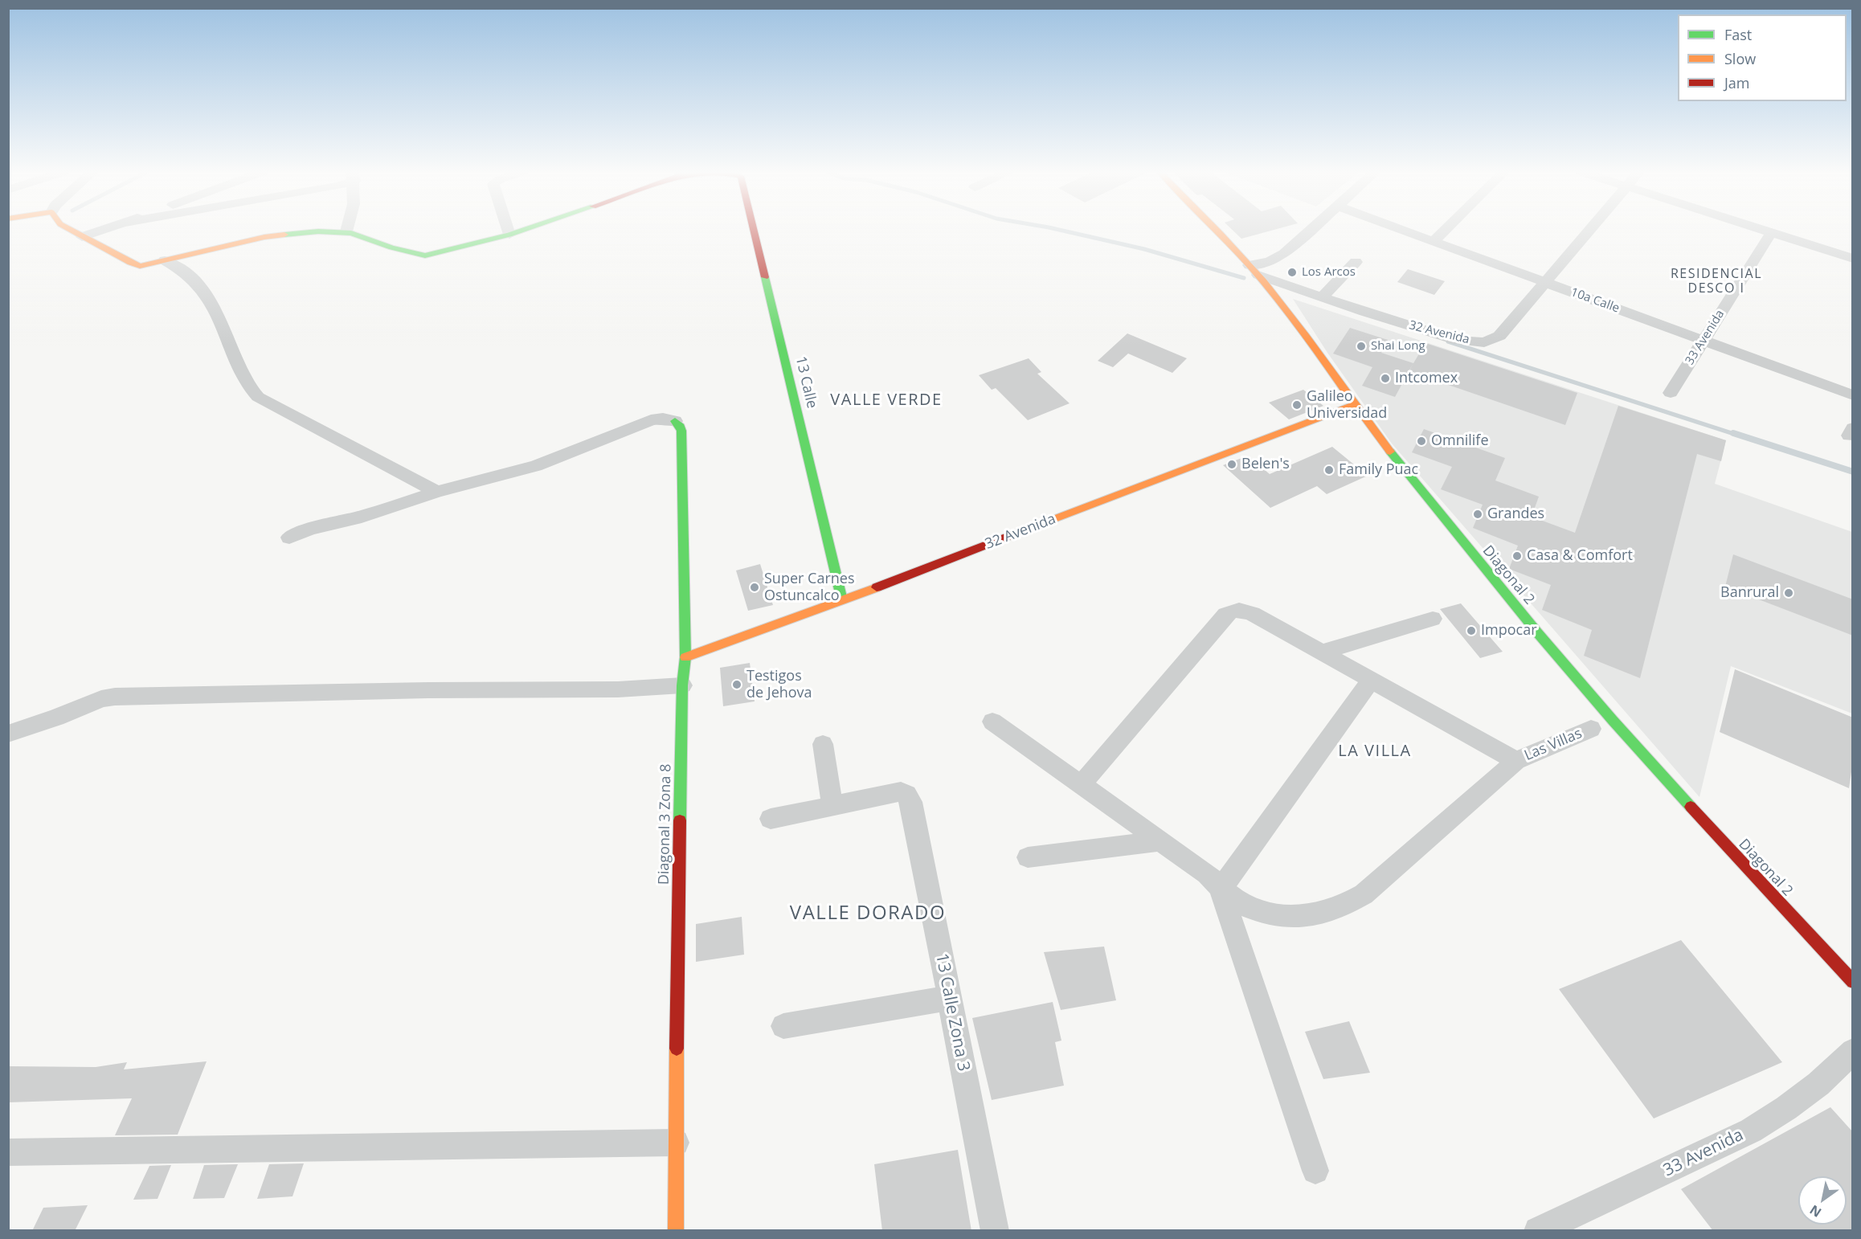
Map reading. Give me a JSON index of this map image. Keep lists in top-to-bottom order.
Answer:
{
  "streets": {
    "street": [
      "10a Calle",
      "32 Avenida",
      "33 Avenida",
      "13 Calle",
      "Diagonal 2",
      "Las Villas",
      "Diagonal 3 Zona 8",
      "13 Calle Zona 3"
    ]
  },
  "crossings": [
    ["10a Calle", "32 Avenida"],
    ["10a Calle", "33 Avenida"],
    ["32 Avenida", "13 Calle"],
    ["32 Avenida", "Diagonal 2"],
    ["32 Avenida", "Diagonal 3 Zona 8"]
  ],
  "districts": [
    "RESIDENCIAL DESCO I",
    "VALLE VERDE",
    "LA VILLA",
    "VALLE DORADO"
  ],
  "places": [
    "Los Arcos",
    "Shai Long",
    "Intcomex",
    "Galileo Universidad",
    "Omnilife",
    "Belen's",
    "Family Puac",
    "Grandes",
    "Casa & Comfort",
    "Super Carnes Ostuncalco",
    "Banrural",
    "Impocar",
    "Testigos de Jehova"
  ],
  "legend": ["Fast", "Slow", "Jam"],
  "north": "bottom left"
}
